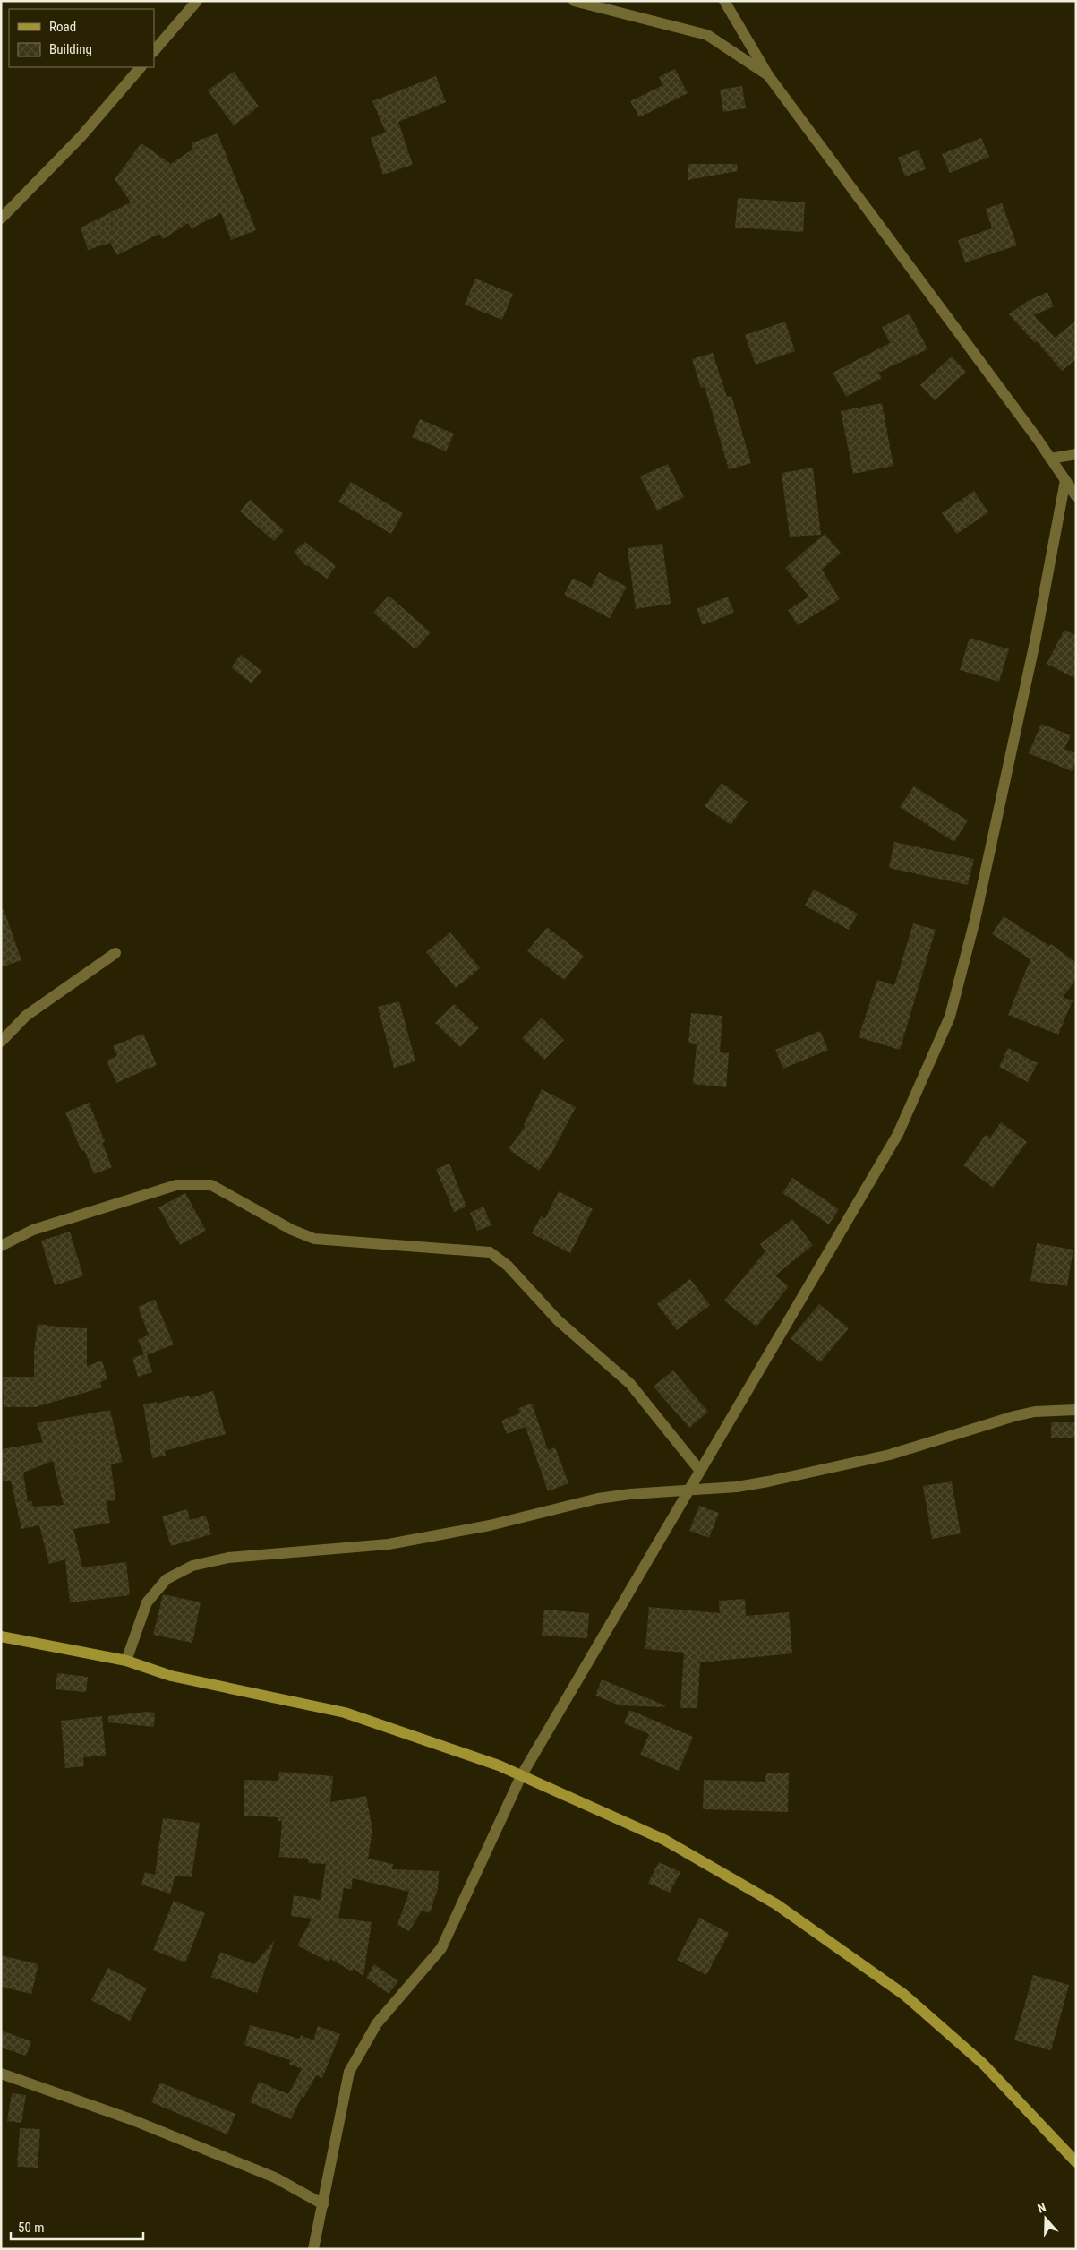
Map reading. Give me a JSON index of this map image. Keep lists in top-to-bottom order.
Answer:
{
  "legend": ["Road", "Building"],
  "scale_bar": "50 m",
  "north": "top"
}
